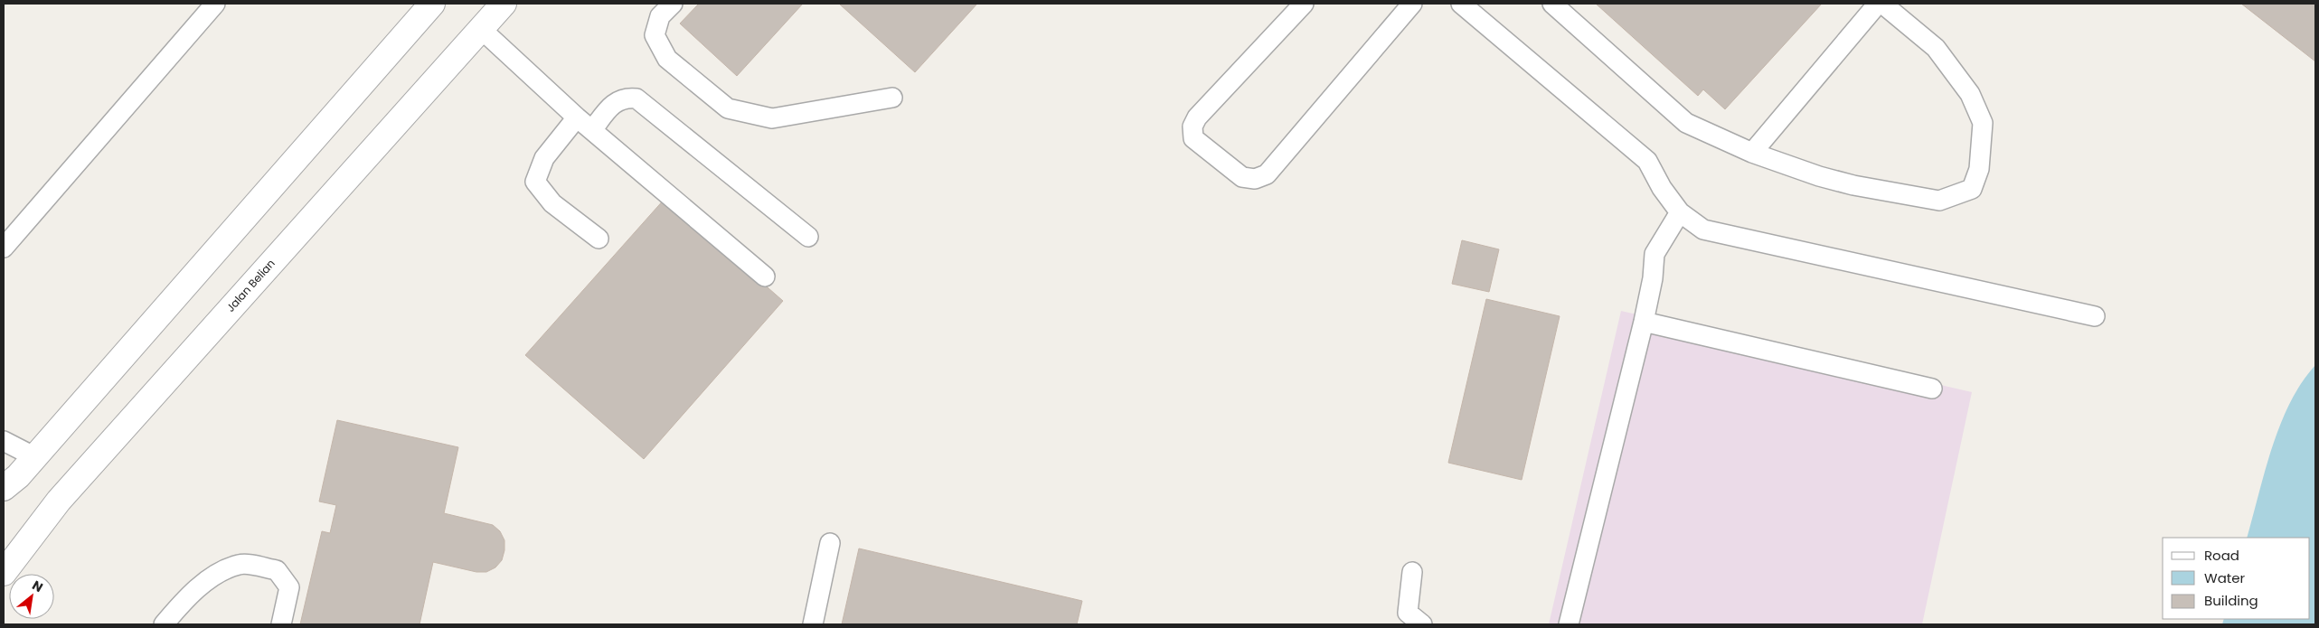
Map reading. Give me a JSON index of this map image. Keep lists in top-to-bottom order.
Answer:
{
  "streets": {
    "street": ["Jalan Belian"]
  },
  "legend": ["Road", "Water", "Building"],
  "north": "top right"
}
